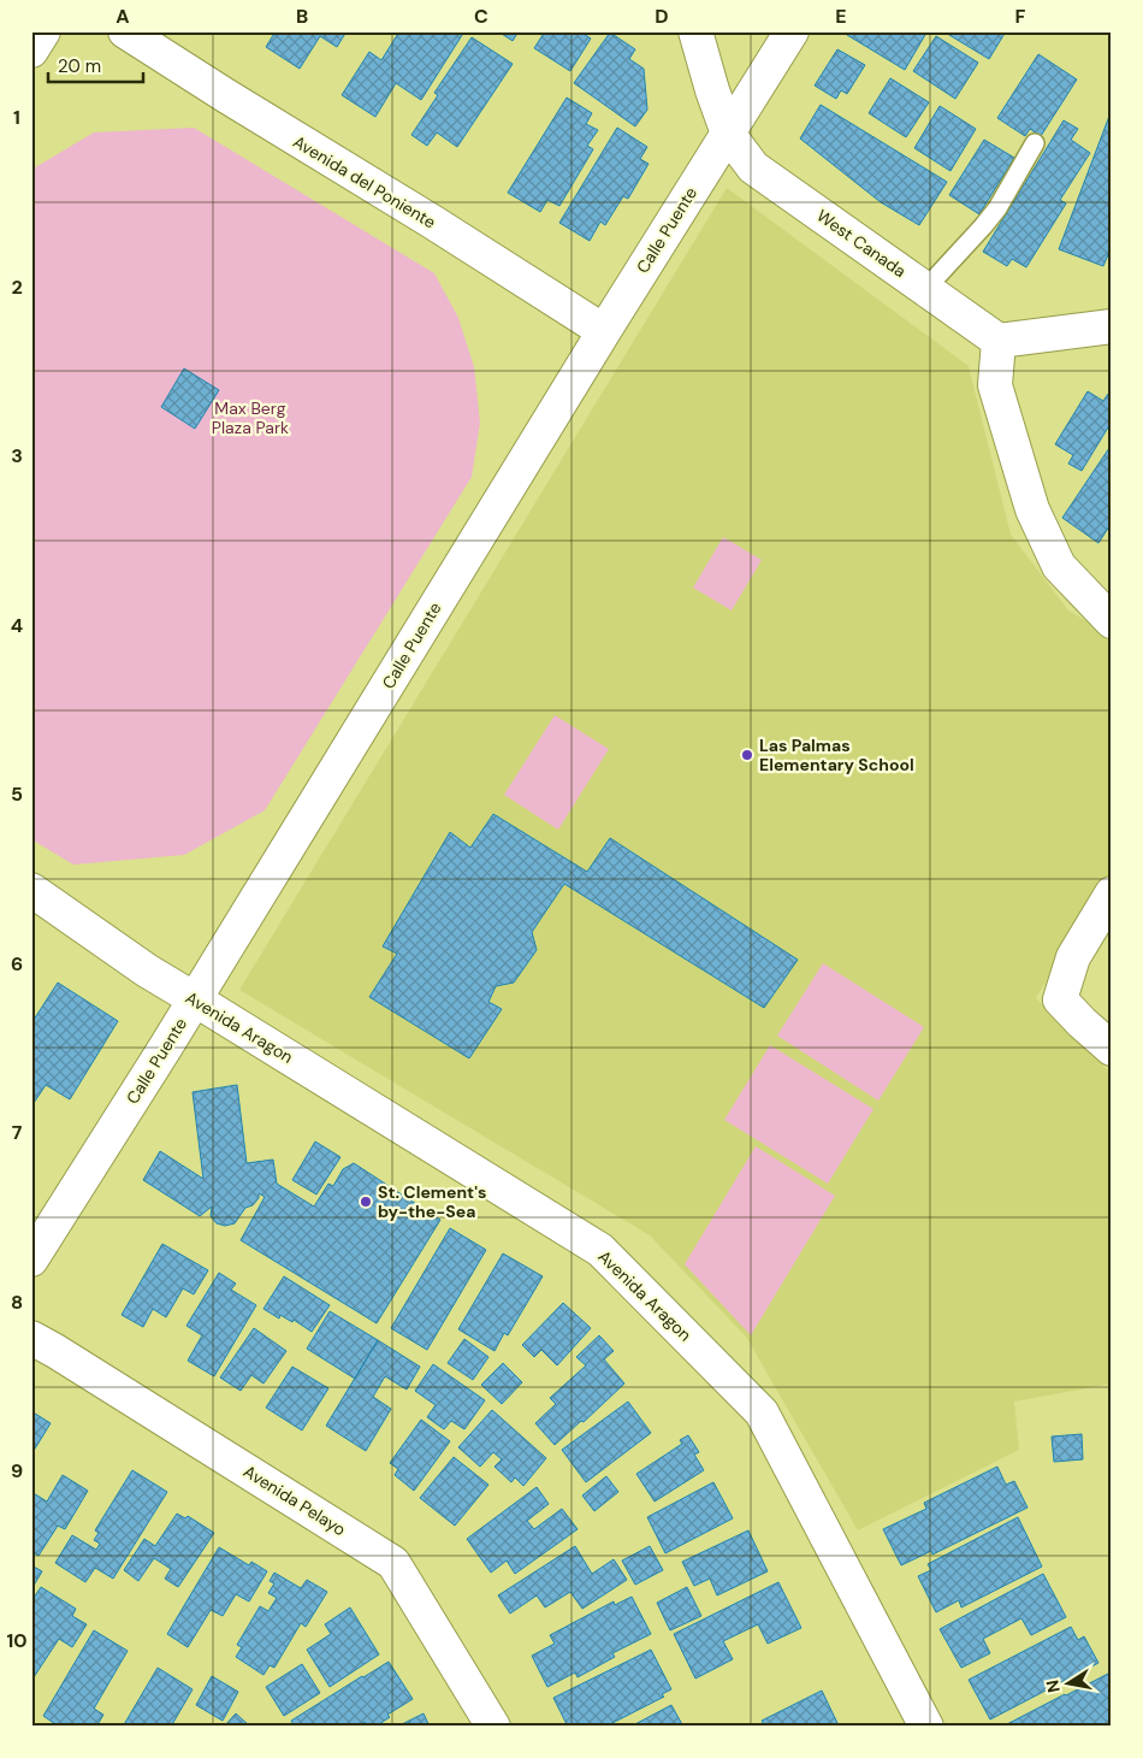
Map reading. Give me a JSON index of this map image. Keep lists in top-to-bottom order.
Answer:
{
  "streets": {
    "street": [
      "Avenida del Poniente",
      "Calle Puente",
      "West Canada",
      "Avenida Aragon",
      "Avenida Pelayo"
    ]
  },
  "crossings": [
    ["Avenida del Poniente", "Calle Puente"],
    ["Calle Puente", "West Canada"],
    ["Calle Puente", "Avenida Aragon"]
  ],
  "parks": ["Max Berg Plaza Park"],
  "places": ["Las Palmas Elementary School", "St. Clement's by-the-Sea"],
  "scale_bar": "20 m",
  "north": "left",
  "grid": {
    "columns": [
      "A",
      "B",
      "C",
      "D",
      "E",
      "F"
    ],
    "rows": [
      "1",
      "2",
      "3",
      "4",
      "5",
      "6",
      "7",
      "8",
      "9",
      "10"
    ]
  }
}
